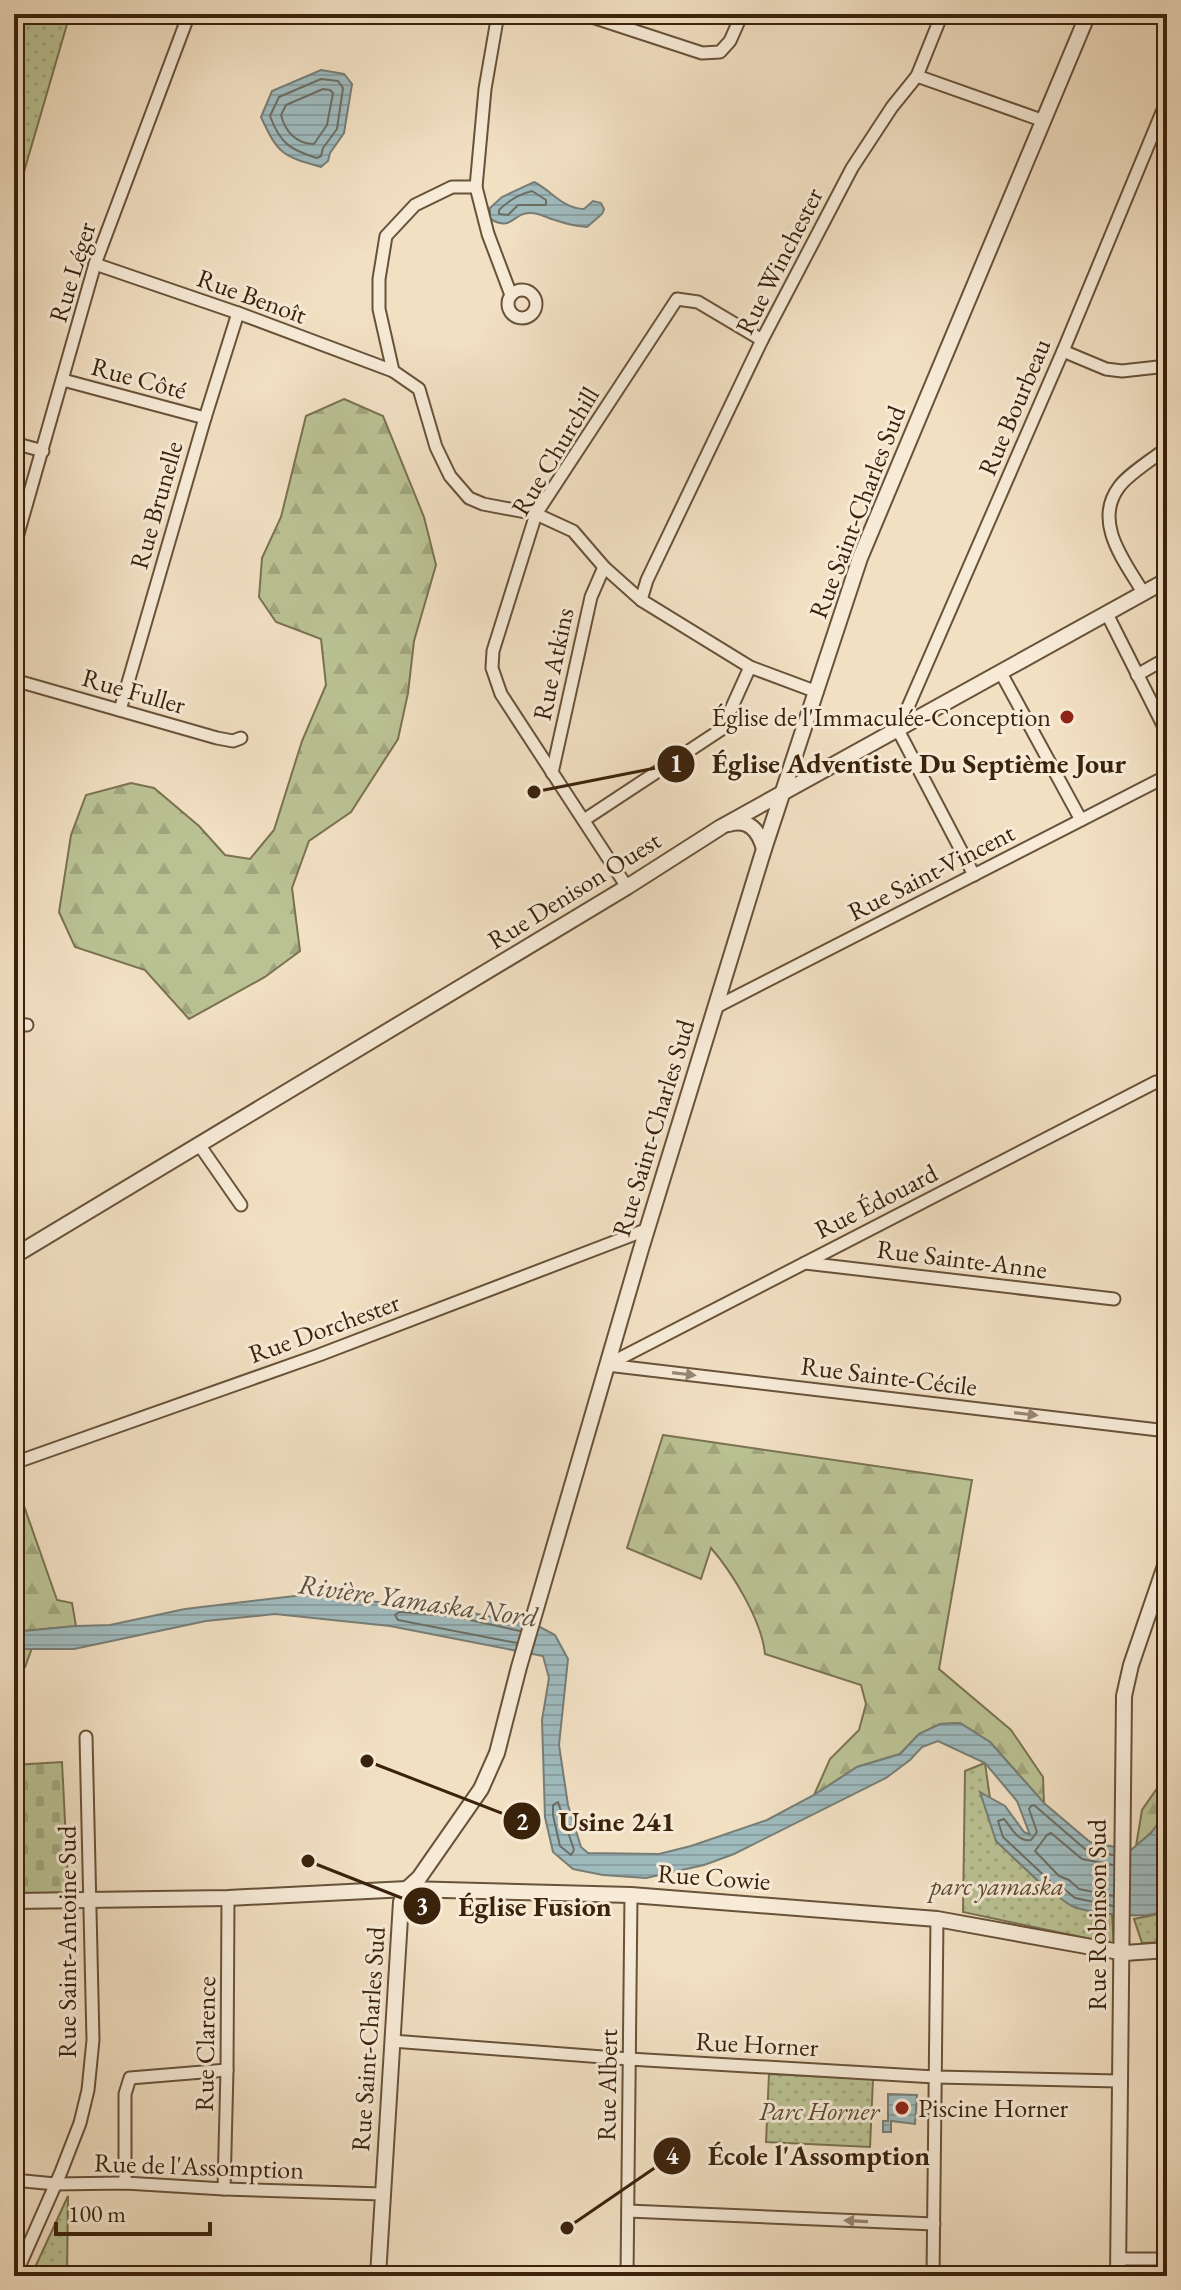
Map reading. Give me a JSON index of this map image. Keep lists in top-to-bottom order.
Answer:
{
  "streets": {
    "street": [
      "Rue Winchester",
      "Rue Léger",
      "Rue Benoît",
      "Rue Côté",
      "Rue Bourbeau",
      "Rue Churchill",
      "Rue Brunelle",
      "Rue Saint-Charles Sud",
      "Rue Atkins",
      "Rue Fuller",
      "Rue Saint-Vincent",
      "Rue Denison Ouest",
      "Rue Édouard",
      "Rue Sainte-Anne",
      "Rue Dorchester",
      "Rue Sainte-Cécile",
      "Rue Cowie",
      "Rue Robinson Sud",
      "Rue Saint-Antoine Sud",
      "Rue Clarence",
      "Rue Horner",
      "Rue Albert",
      "Rue de l'Assomption"
    ]
  },
  "crossings": [
    ["Rue Winchester", "Rue Churchill"],
    ["Rue Léger", "Rue Benoît"],
    ["Rue Léger", "Rue Côté"],
    ["Rue Benoît", "Rue Brunelle"],
    ["Rue Côté", "Rue Brunelle"],
    ["Rue Bourbeau", "Rue Denison Ouest"],
    ["Rue Churchill", "Rue Atkins"],
    ["Rue Churchill", "Rue Denison Ouest"],
    ["Rue Brunelle", "Rue Fuller"],
    ["Rue Saint-Charles Sud", "Rue Saint-Vincent"],
    ["Rue Saint-Charles Sud", "Rue Denison Ouest"],
    ["Rue Saint-Charles Sud", "Rue Édouard"],
    ["Rue Saint-Charles Sud", "Rue Dorchester"],
    ["Rue Saint-Charles Sud", "Rue Sainte-Cécile"],
    ["Rue Saint-Charles Sud", "Rue Cowie"],
    ["Rue Saint-Charles Sud", "Rue Horner"],
    ["Rue Saint-Charles Sud", "Rue de l'Assomption"],
    ["Rue Édouard", "Rue Sainte-Anne"],
    ["Rue Édouard", "Rue Sainte-Cécile"],
    ["Rue Cowie", "Rue Robinson Sud"],
    ["Rue Cowie", "Rue Saint-Antoine Sud"],
    ["Rue Cowie", "Rue Clarence"],
    ["Rue Cowie", "Rue Albert"],
    ["Rue Robinson Sud", "Rue Horner"],
    ["Rue Saint-Antoine Sud", "Rue de l'Assomption"],
    ["Rue Clarence", "Rue de l'Assomption"],
    ["Rue Horner", "Rue Albert"]
  ],
  "one_way": ["Rue Sainte-Cécile"],
  "water": ["Rivière Yamaska Nord"],
  "parks": ["parc yamaska", "Parc Horner"],
  "places": [
    "Église de l'Immaculée-Conception",
    "Église Adventiste Du Septième Jour",
    "Usine 241",
    "Église Fusion",
    "Piscine Horner",
    "École l'Assomption"
  ],
  "scale_bar": "100 m"
}
